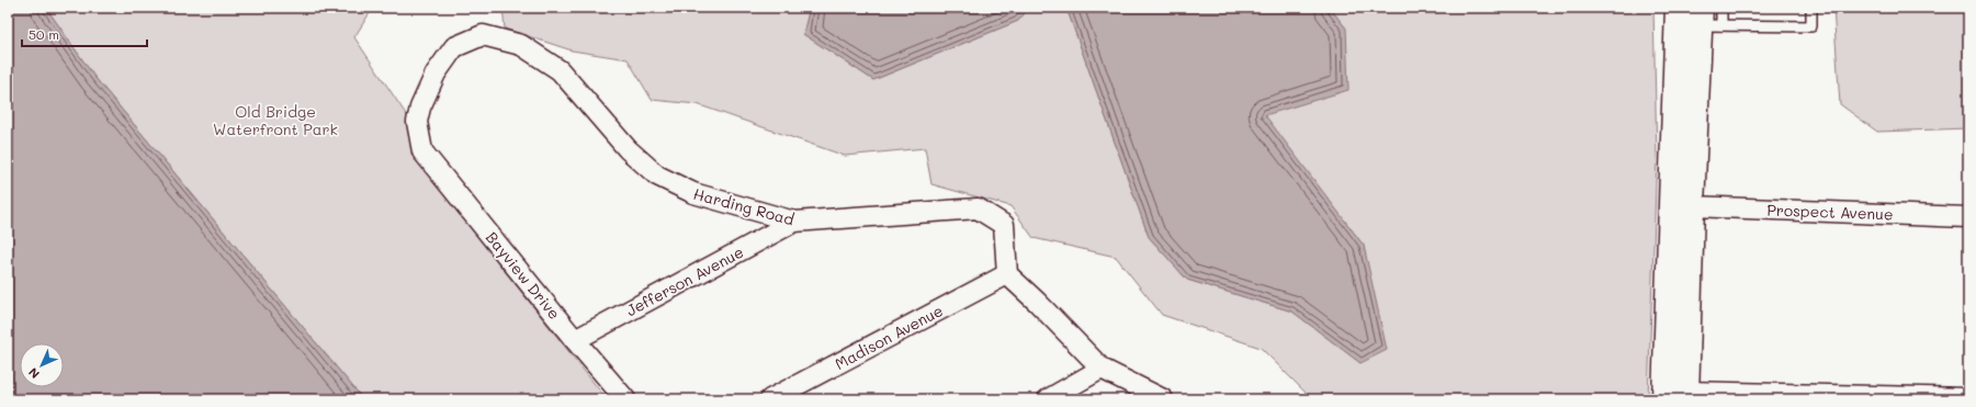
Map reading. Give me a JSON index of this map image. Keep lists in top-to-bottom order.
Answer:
{
  "streets": {
    "street": [
      "Harding Road",
      "Prospect Avenue",
      "Bayview Drive",
      "Jefferson Avenue",
      "Madison Avenue"
    ]
  },
  "crossings": [
    ["Harding Road", "Bayview Drive"],
    ["Harding Road", "Jefferson Avenue"],
    ["Harding Road", "Madison Avenue"],
    ["Bayview Drive", "Jefferson Avenue"]
  ],
  "parks": ["Old Bridge Waterfront Park"],
  "scale_bar": "50 m",
  "north": "bottom left"
}
